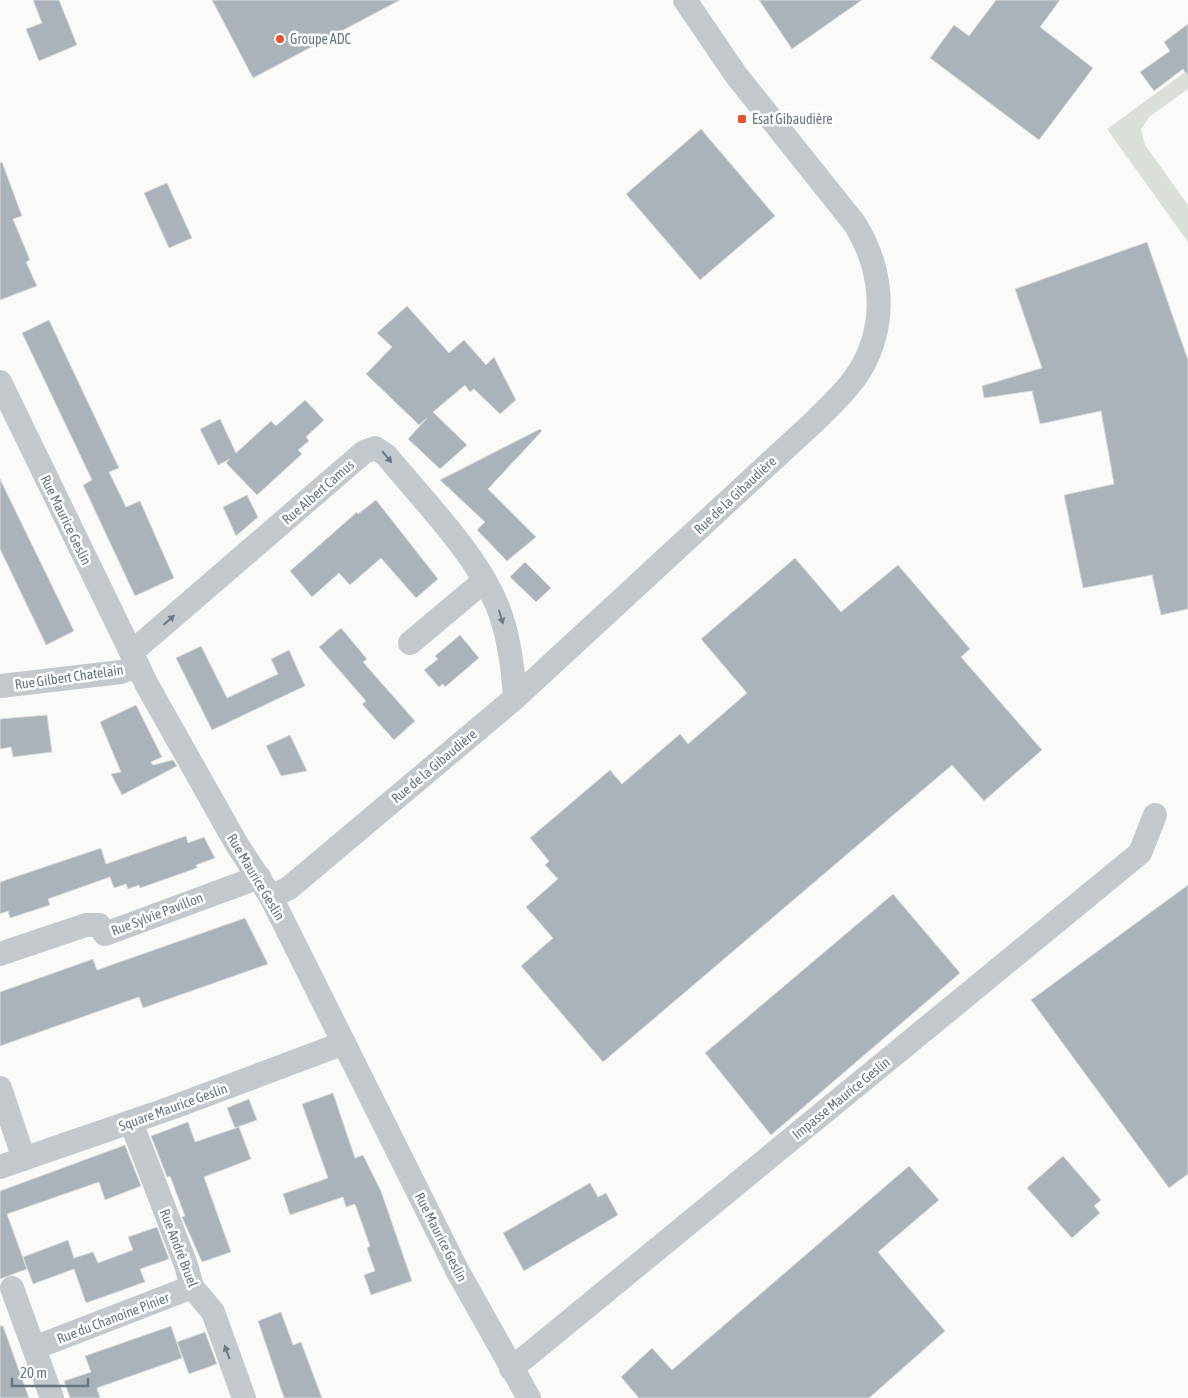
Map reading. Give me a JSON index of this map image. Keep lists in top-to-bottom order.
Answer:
{
  "streets": {
    "street": [
      "Rue Albert Camus",
      "Rue de la Gibaudière",
      "Rue Maurice Geslin",
      "Rue Gilbert Chatelain",
      "Rue Sylvie Pavillon",
      "Impasse Maurice Geslin",
      "Square Maurice Geslin",
      "Rue André Bruel",
      "Rue du Chanoine Pinier"
    ]
  },
  "crossings": [
    ["Rue Albert Camus", "Rue de la Gibaudière"],
    ["Rue Albert Camus", "Rue Maurice Geslin"],
    ["Rue Albert Camus", "Rue Gilbert Chatelain"],
    ["Rue de la Gibaudière", "Rue Maurice Geslin"],
    ["Rue Maurice Geslin", "Rue Gilbert Chatelain"],
    ["Rue Maurice Geslin", "Rue Sylvie Pavillon"],
    ["Rue Maurice Geslin", "Impasse Maurice Geslin"],
    ["Rue Maurice Geslin", "Square Maurice Geslin"],
    ["Square Maurice Geslin", "Rue André Bruel"],
    ["Rue André Bruel", "Rue du Chanoine Pinier"]
  ],
  "one_way": ["Rue André Bruel"],
  "places": {
    "other": ["Groupe ADC"],
    "transit": ["Esat Gibaudière"]
  },
  "scale_bar": "20 m"
}
